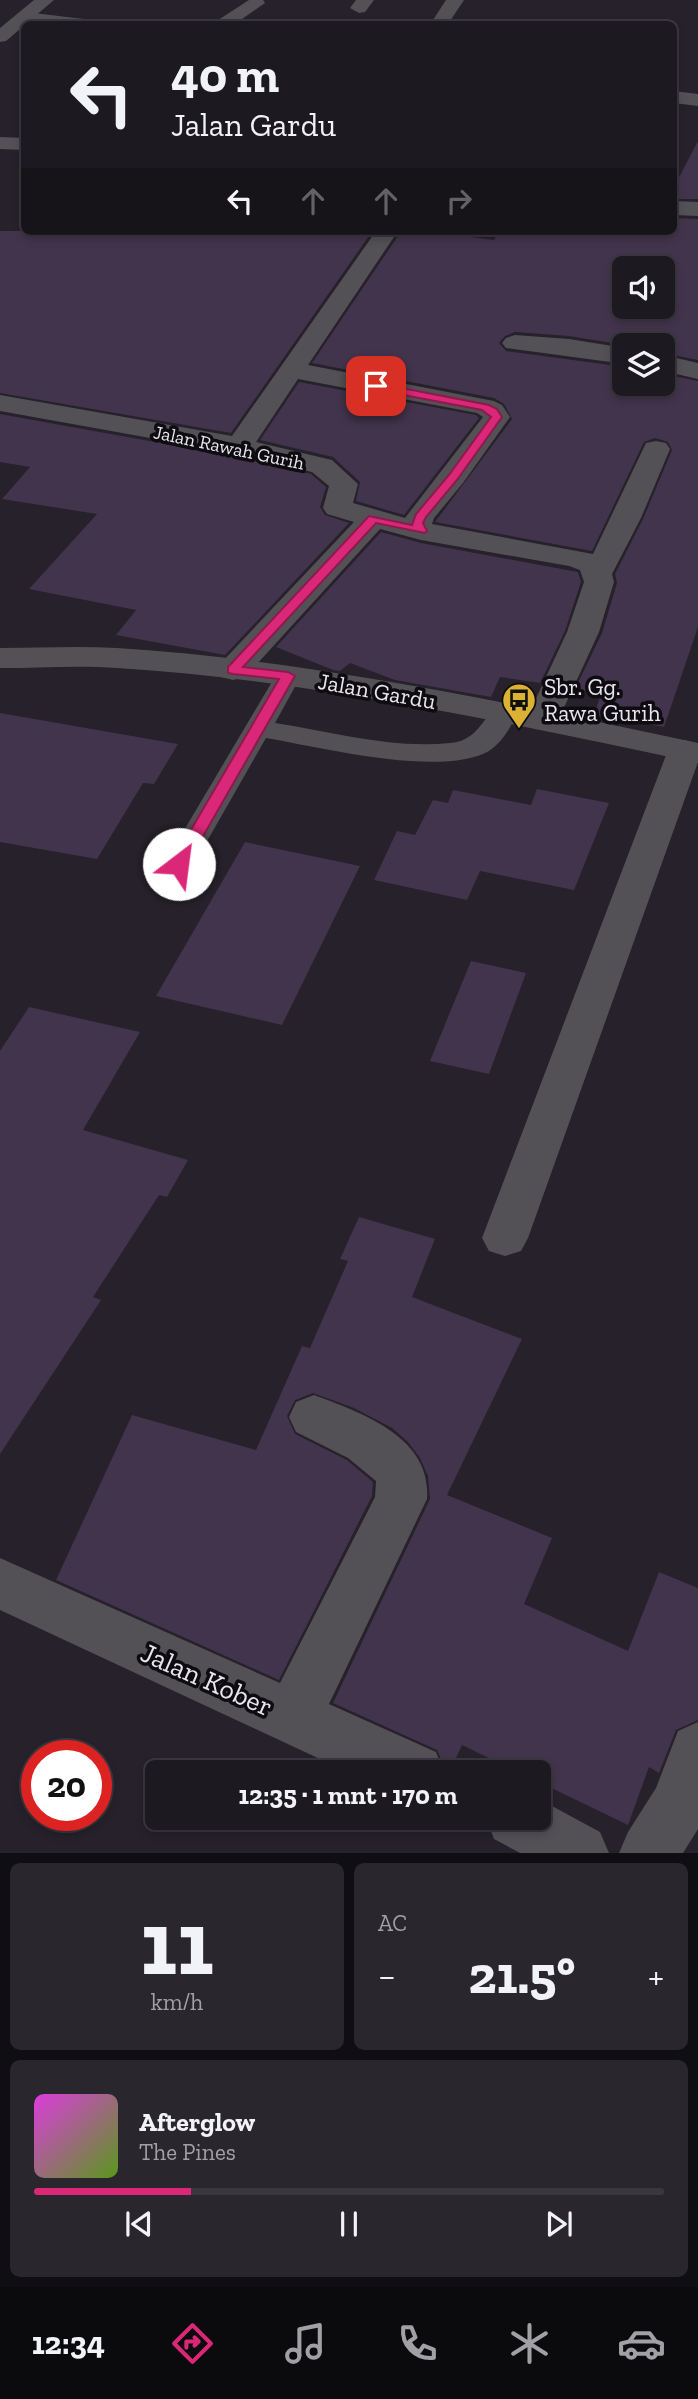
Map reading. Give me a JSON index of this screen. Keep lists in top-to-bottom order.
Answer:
{
  "streets": {
    "street": ["Jalan Rawah Gurih", "Jalan Gardu", "Jalan Kober"]
  },
  "places": {
    "bus stop": ["Sbr. Gg. Rawa Gurih"]
  },
  "page": {
    "turn": ["40 m", "Jalan Gardu"],
    "limit": "20",
    "trip": "12:35 · 1 mnt · 170 m",
    "tile": [
      ["11", "km/h"],
      "AC"
    ],
    "heat": ["−", "21.5°", "+"],
    "song": ["Afterglow", "The Pines"],
    "tabs": "12:34"
  }
}
